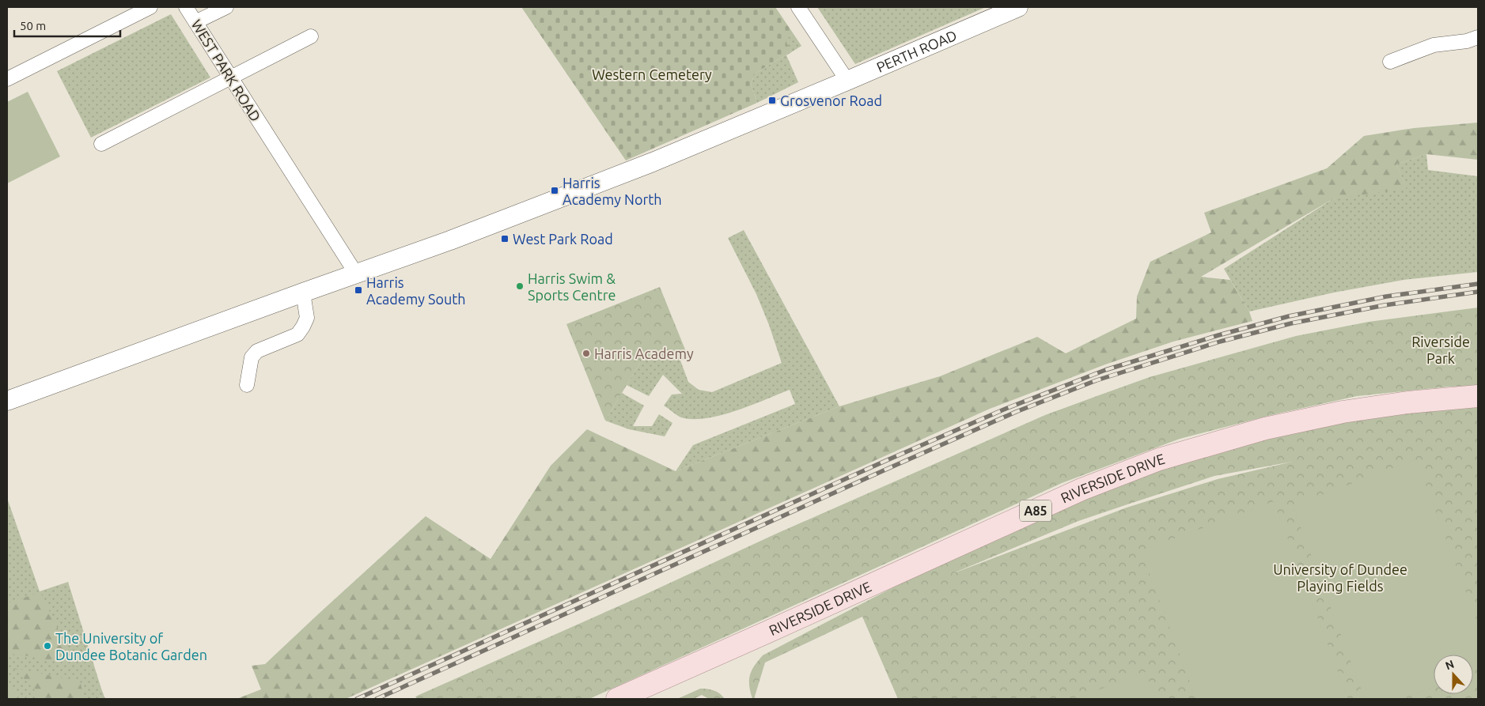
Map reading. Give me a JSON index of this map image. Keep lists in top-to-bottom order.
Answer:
{
  "streets": {
    "main road": ["RIVERSIDE DRIVE", "A85"],
    "street": ["PERTH ROAD", "WEST PARK ROAD"]
  },
  "crossings": [
    ["PERTH ROAD", "WEST PARK ROAD"]
  ],
  "parks": ["Western Cemetery", "Riverside Park", "University of Dundee Playing Fields"],
  "places": {
    "transit": [
      "Grosvenor Road",
      "Harris Academy North",
      "West Park Road",
      "Harris Academy South"
    ],
    "other": ["Harris Swim & Sports Centre", "Harris Academy", "The University of Dundee Botanic Garden"]
  },
  "scale_bar": "50 m",
  "north": "top"
}
